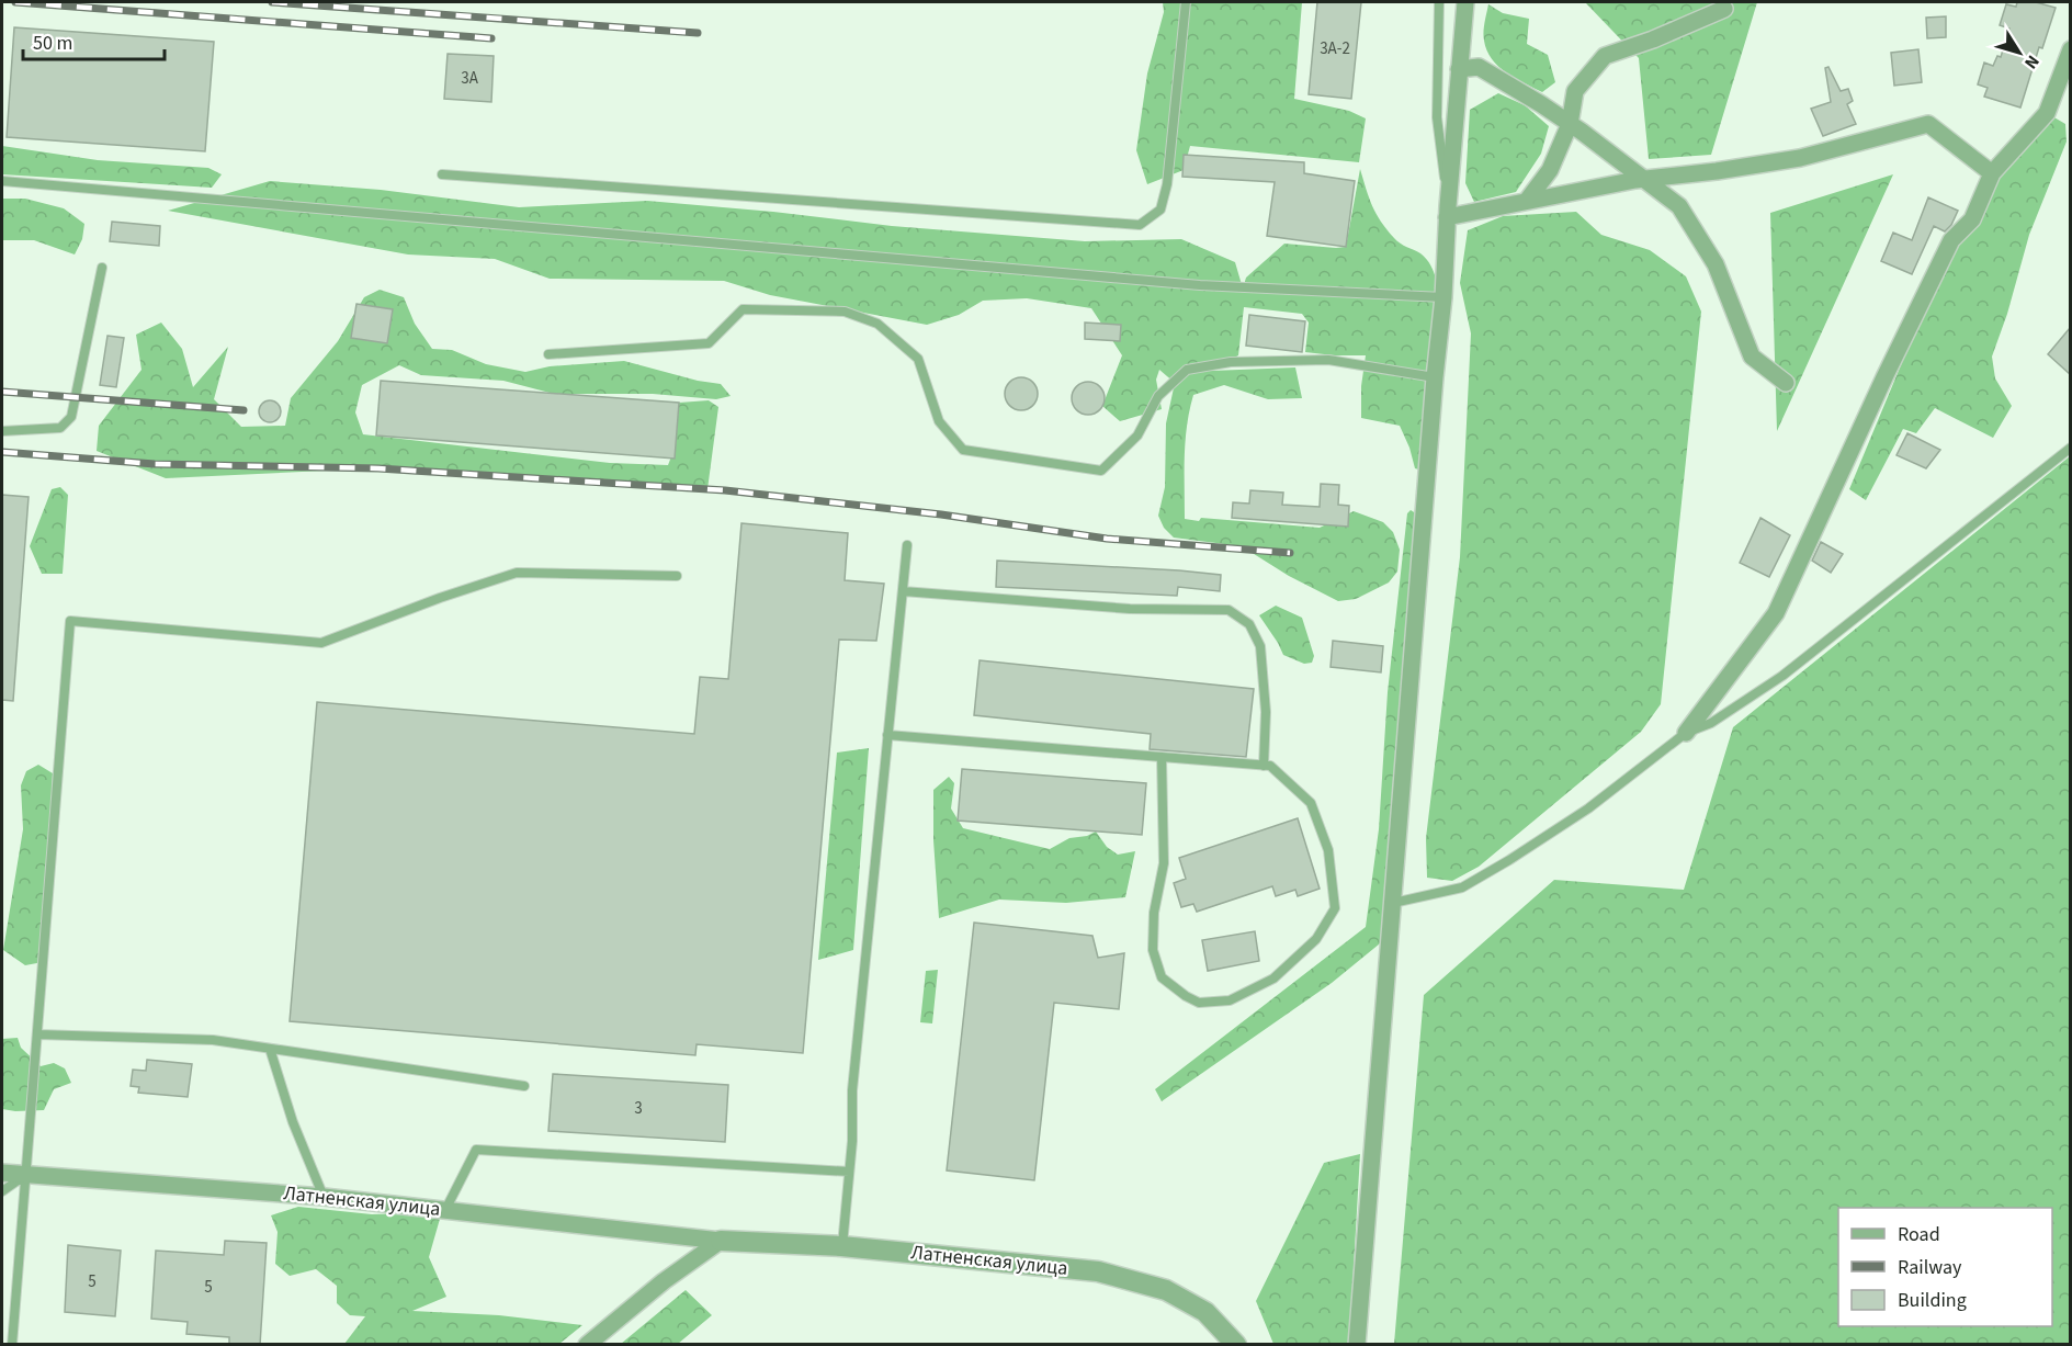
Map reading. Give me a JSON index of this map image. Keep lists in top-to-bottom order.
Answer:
{
  "streets": {
    "street": ["Латненская улица"]
  },
  "house_numbers": [
    "3А-2",
    "3А",
    "3",
    "5",
    "5"
  ],
  "legend": ["Road", "Railway", "Building"],
  "scale_bar": "50 m",
  "north": "bottom right"
}
